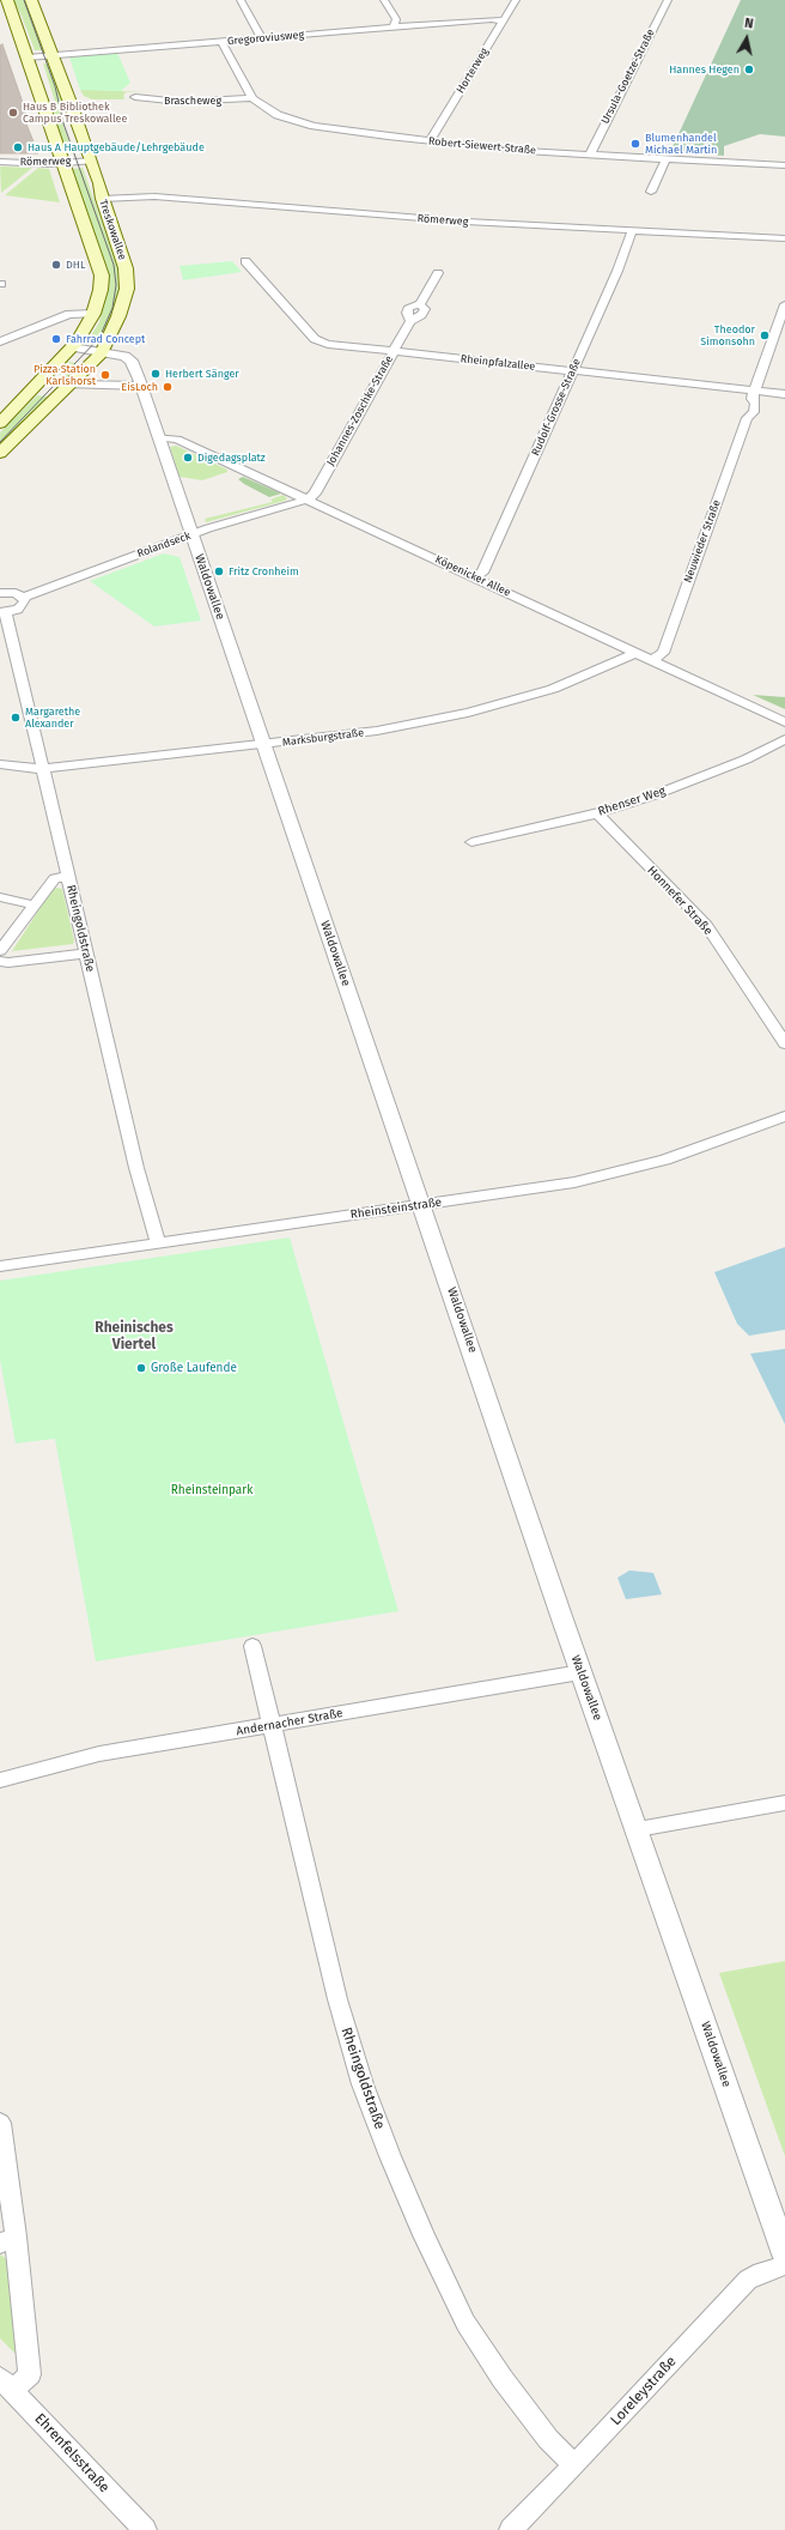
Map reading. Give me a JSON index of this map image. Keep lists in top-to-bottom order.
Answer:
{
  "streets": {
    "main road": ["Treskowallee"],
    "street": [
      "Gregoroviusweg",
      "Horterweg",
      "Ursula-Goetze-Straße",
      "Brascheweg",
      "Robert-Siewert-Straße",
      "Römerweg",
      "Rheinpfalzallee",
      "Rudolf-Grosse-Straße",
      "Johannes-Zoschke-Straße",
      "Neuwieder Straße",
      "Rolandseck",
      "Köpenicker Allee",
      "Waldowallee",
      "Marksburgstraße",
      "Rhenser Weg",
      "Honnefer Straße",
      "Rheingoldstraße",
      "Rheinsteinstraße",
      "Andernacher Straße",
      "Loreleystraße",
      "Ehrenfelsstraße"
    ]
  },
  "crossings": [
    ["Gregoroviusweg", "Horterweg"],
    ["Gregoroviusweg", "Robert-Siewert-Straße"],
    ["Gregoroviusweg", "Treskowallee"],
    ["Horterweg", "Robert-Siewert-Straße"],
    ["Ursula-Goetze-Straße", "Robert-Siewert-Straße"],
    ["Brascheweg", "Robert-Siewert-Straße"],
    ["Römerweg", "Treskowallee"],
    ["Römerweg", "Rudolf-Grosse-Straße"],
    ["Treskowallee", "Waldowallee"],
    ["Rheinpfalzallee", "Rudolf-Grosse-Straße"],
    ["Rheinpfalzallee", "Johannes-Zoschke-Straße"],
    ["Rheinpfalzallee", "Neuwieder Straße"],
    ["Rudolf-Grosse-Straße", "Köpenicker Allee"],
    ["Johannes-Zoschke-Straße", "Rolandseck"],
    ["Johannes-Zoschke-Straße", "Köpenicker Allee"],
    ["Neuwieder Straße", "Köpenicker Allee"],
    ["Rolandseck", "Köpenicker Allee"],
    ["Rolandseck", "Waldowallee"],
    ["Rolandseck", "Rheingoldstraße"],
    ["Köpenicker Allee", "Waldowallee"],
    ["Köpenicker Allee", "Marksburgstraße"],
    ["Waldowallee", "Marksburgstraße"],
    ["Waldowallee", "Rheinsteinstraße"],
    ["Waldowallee", "Andernacher Straße"],
    ["Marksburgstraße", "Rheingoldstraße"],
    ["Rhenser Weg", "Honnefer Straße"],
    ["Rheingoldstraße", "Rheinsteinstraße"],
    ["Rheingoldstraße", "Andernacher Straße"],
    ["Rheingoldstraße", "Loreleystraße"]
  ],
  "districts": ["Rheinisches Viertel"],
  "parks": ["Rheinsteinpark"],
  "places": [
    "Hannes Hegen",
    "Haus B Bibliothek Campus Treskowallee",
    "Blumenhandel Michael Martin",
    "Haus A Hauptgebäude/Lehrgebäude",
    "DHL",
    "Theodor Simonsohn",
    "Fahrrad Concept",
    "Herbert Sänger",
    "Pizza Station Karlshorst",
    "EisLoch",
    "Digedagsplatz",
    "Fritz Cronheim",
    "Margarethe Alexander",
    "Große Laufende"
  ],
  "north": "top"
}
